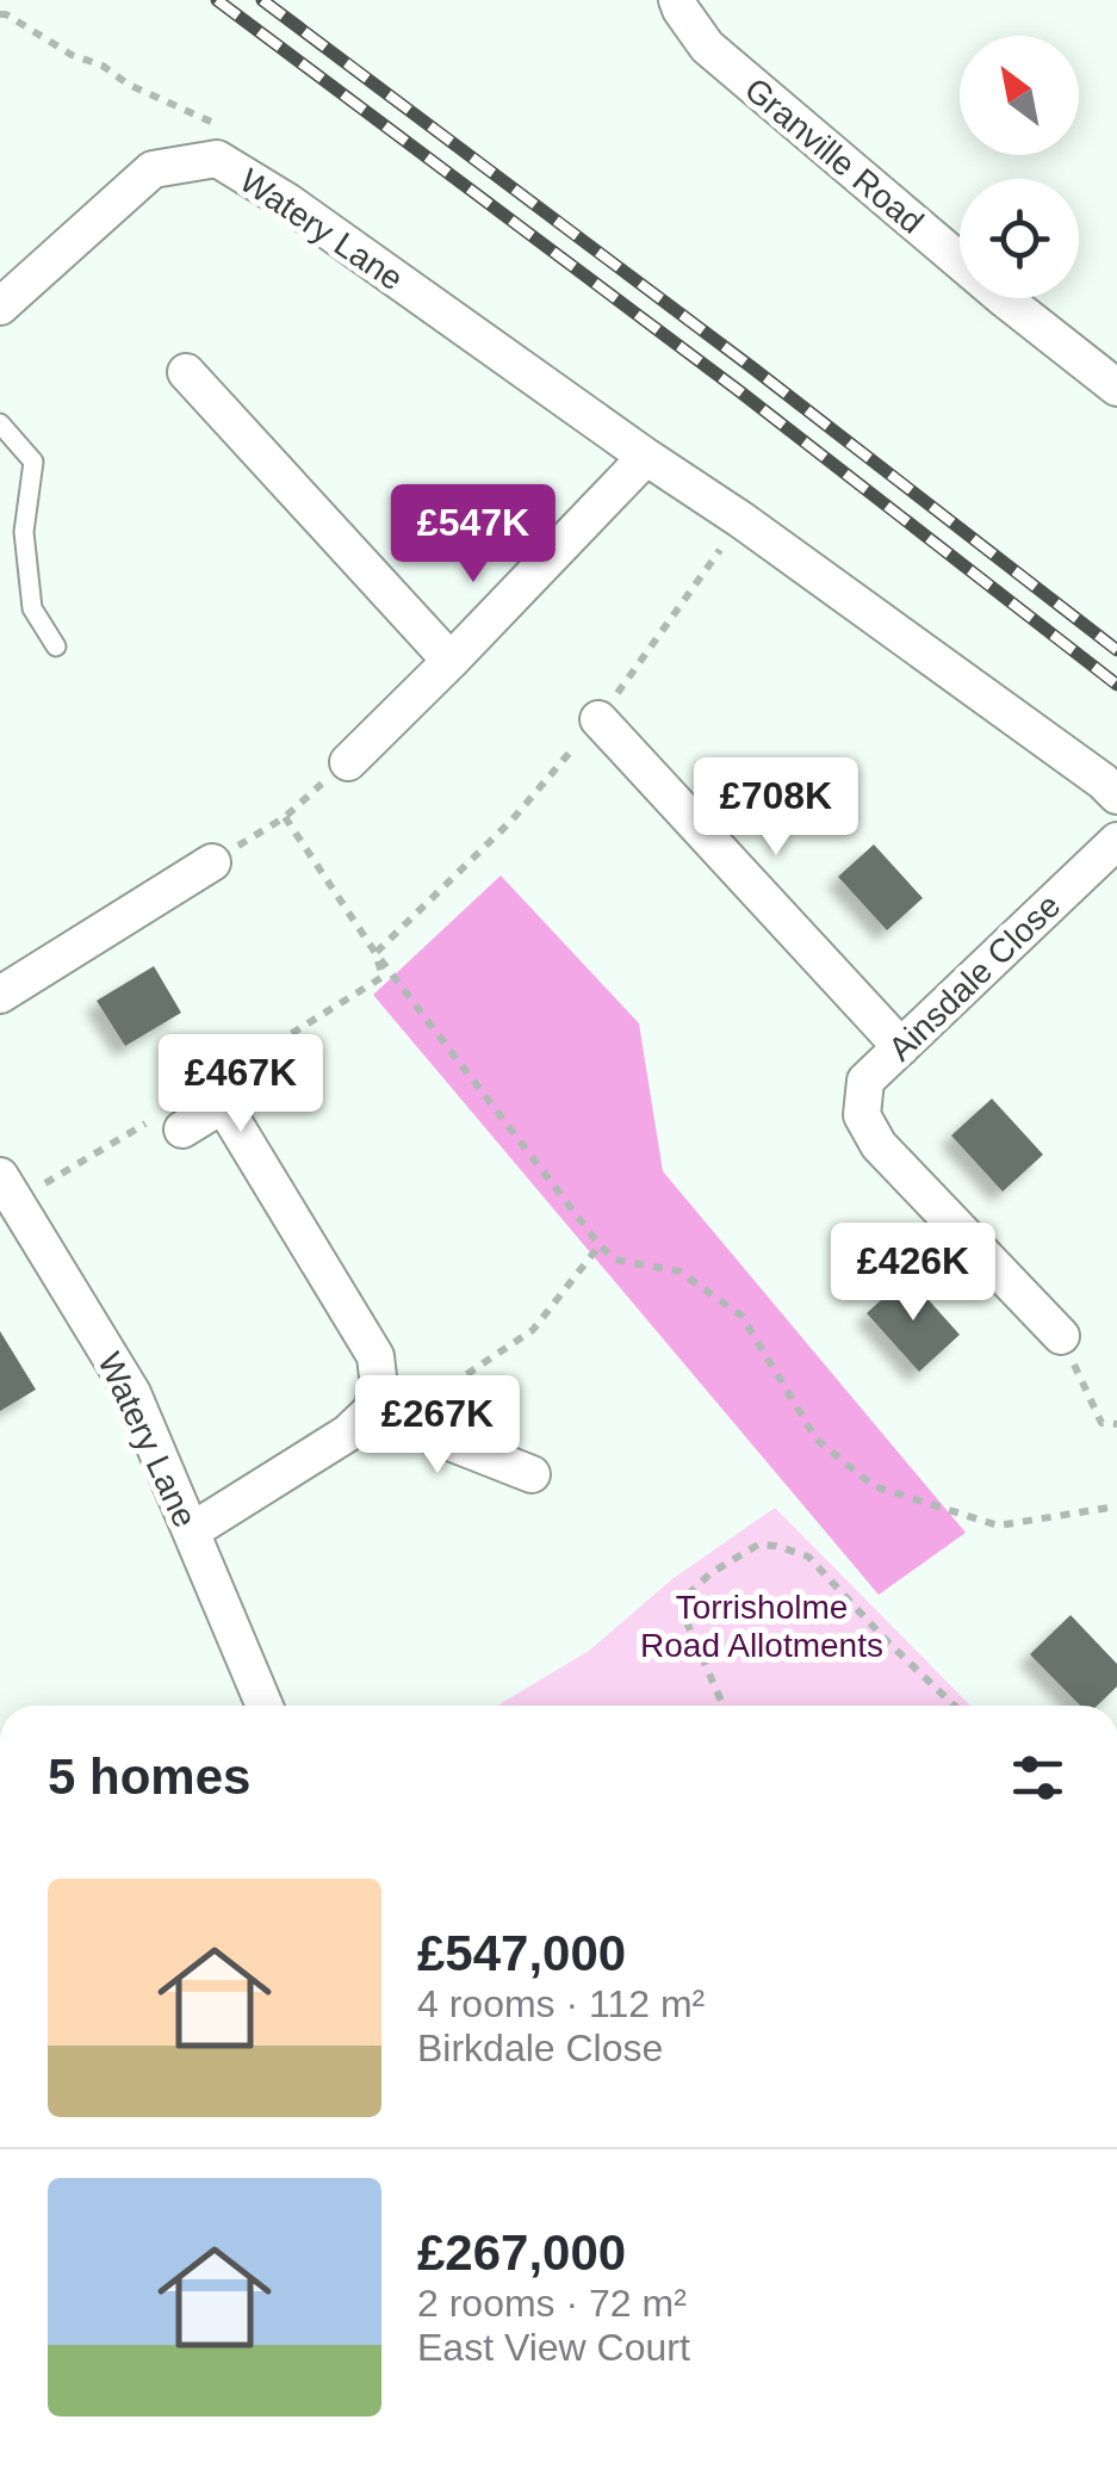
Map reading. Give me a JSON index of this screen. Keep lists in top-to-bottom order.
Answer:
{
  "streets": {
    "street": ["Granville Road", "Watery Lane", "Ainsdale Close"]
  },
  "parks": ["Torrisholme Road Allotments"],
  "north": "top left",
  "page": {
    "price": [
      "£547K",
      "£708K",
      "£467K",
      "£426K",
      "£267K"
    ],
    "heading": "5 homes",
    "list": [
      {
        "name": "£547,000",
        "note": "4 rooms · 112 m² · Birkdale Close"
      },
      {
        "name": "£267,000",
        "note": "2 rooms · 72 m² · East View Court"
      }
    ]
  }
}
